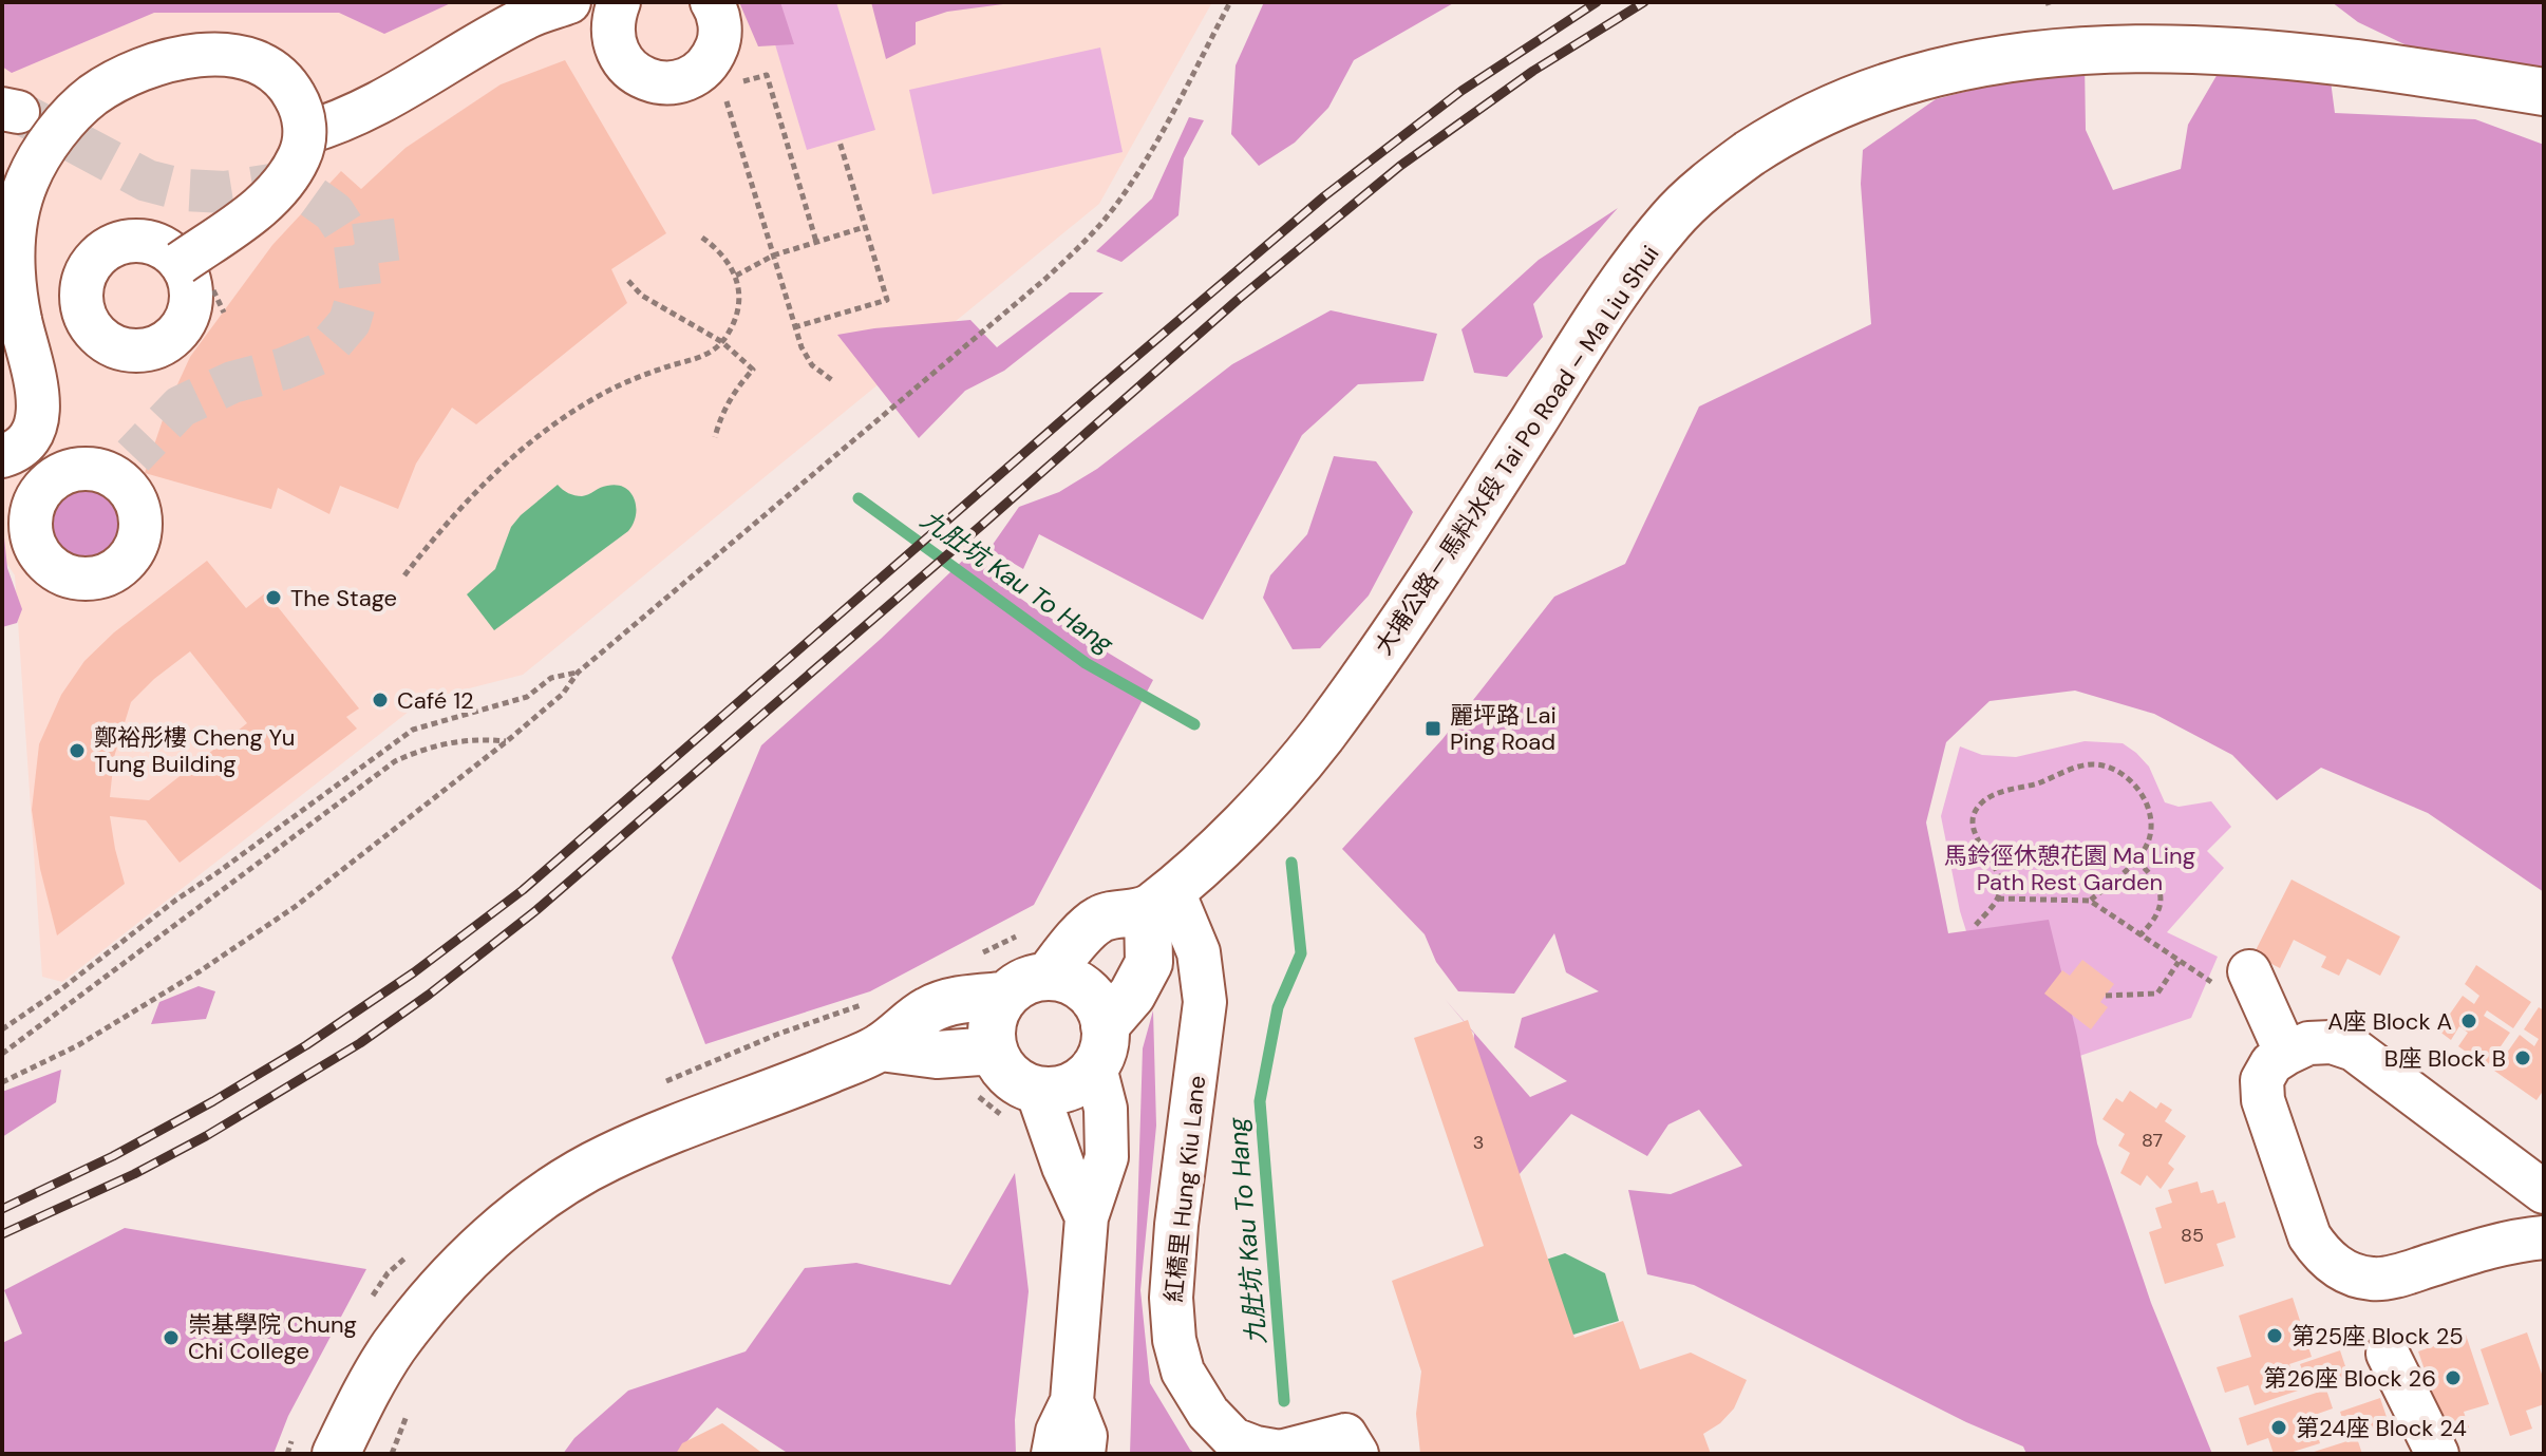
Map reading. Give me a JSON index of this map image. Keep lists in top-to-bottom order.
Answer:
{
  "streets": {
    "main road": ["大埔公路－馬料水段 Tai Po Road – Ma Liu Shui"],
    "street": ["紅橋里 Hung Kiu Lane"]
  },
  "crossings": [
    ["大埔公路－馬料水段 Tai Po Road – Ma Liu Shui", "紅橋里 Hung Kiu Lane"]
  ],
  "water": ["九肚坑 Kau To Hang"],
  "parks": ["馬鈴徑休憩花園 Ma Ling Path Rest Garden"],
  "places": {
    "other": [
      "The Stage",
      "Café 12",
      "鄭裕彤樓 Cheng Yu Tung Building",
      "A座 Block A",
      "B座 Block B",
      "第25座 Block 25",
      "崇基學院 Chung Chi College",
      "第26座 Block 26",
      "第24座 Block 24"
    ],
    "transit": ["麗坪路 Lai Ping Road"]
  },
  "house_numbers": ["87", "3", "85"]
}
